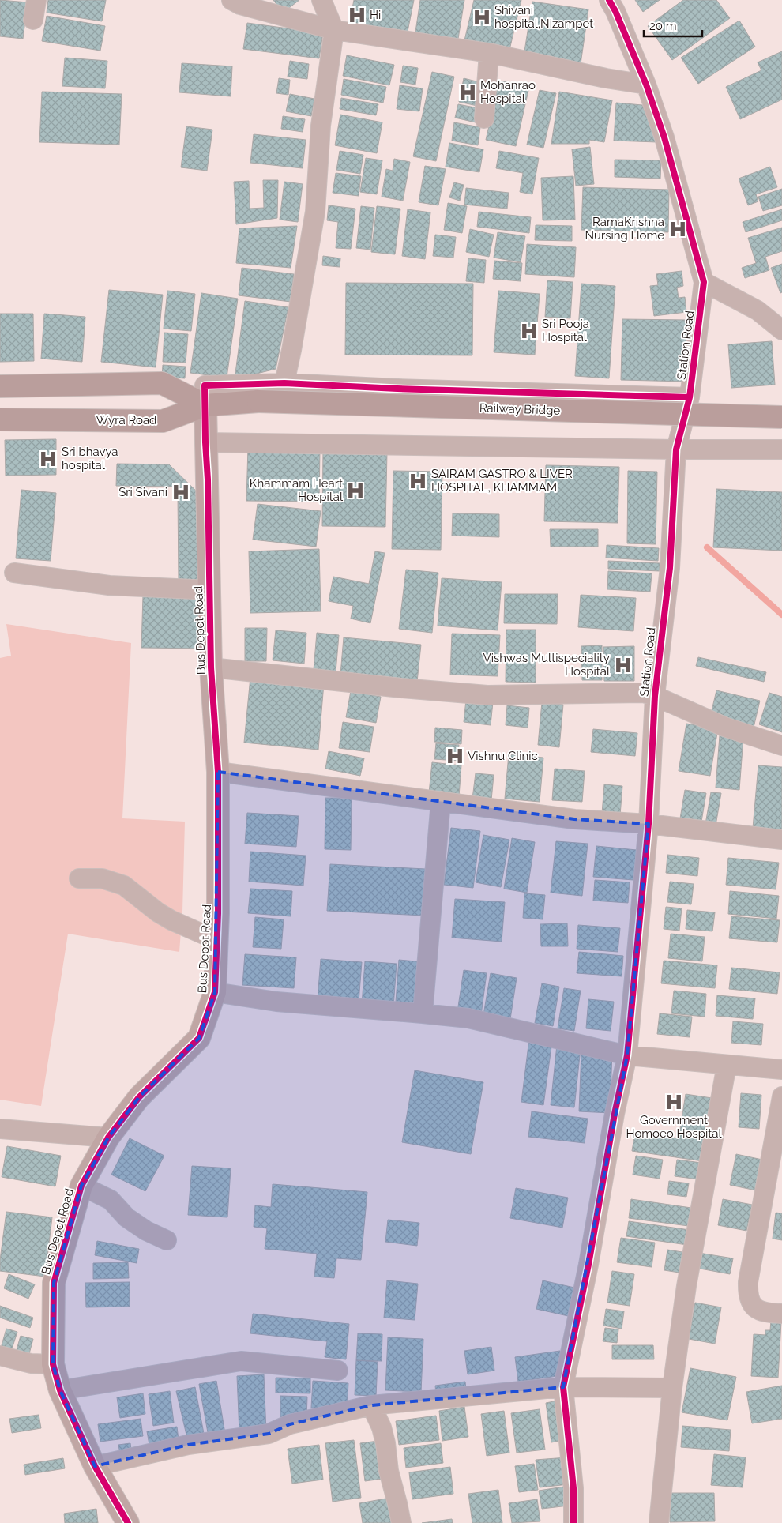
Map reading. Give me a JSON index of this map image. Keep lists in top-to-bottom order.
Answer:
{
  "streets": {
    "main road": ["Railway Bridge", "Wyra Road"],
    "street": ["Station Road", "Bus Depot Road"]
  },
  "crossings": [
    ["Railway Bridge", "Wyra Road"],
    ["Railway Bridge", "Bus Depot Road"],
    ["Wyra Road", "Bus Depot Road"]
  ],
  "places": {
    "hospital": [
      "Hi",
      "Shivani hospital,Nizampet",
      "Mohanrao Hospital",
      "RamaKrishna Nursing Home",
      "Sri Pooja Hospital",
      "Sri bhavya hospital",
      "SAIRAM GASTRO & LIVER HOSPITAL, KHAMMAM",
      "Khammam Heart Hospital",
      "Sri Sivani",
      "Vishwas Multispeciality Hospital",
      "Vishnu Clinic",
      "Government Homoeo Hospital"
    ]
  },
  "scale_bar": "20 m"
}
